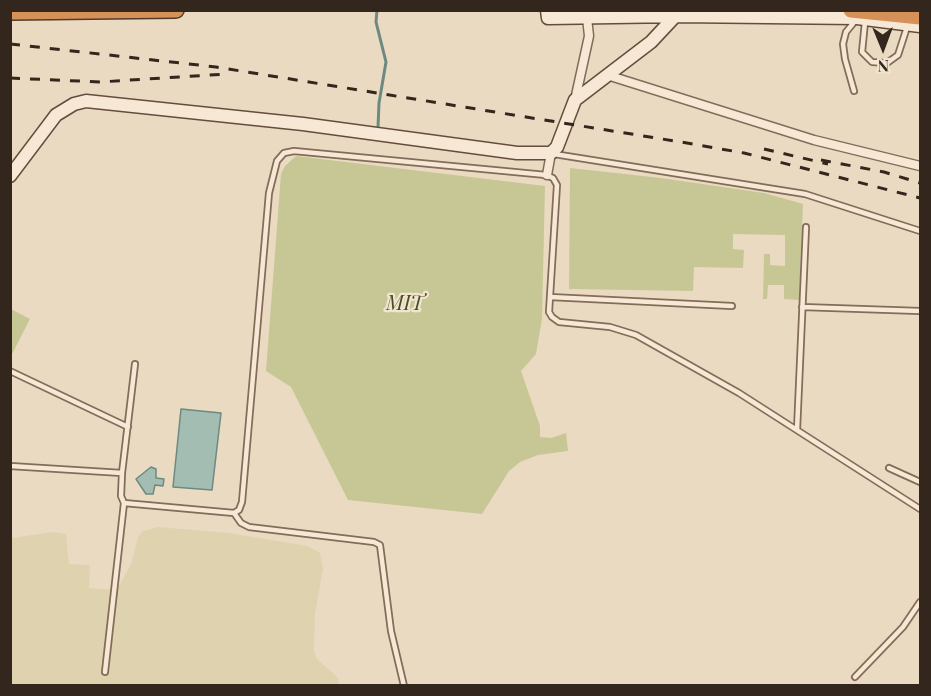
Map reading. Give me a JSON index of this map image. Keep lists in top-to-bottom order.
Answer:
{
  "parks": ["MIT"],
  "north": "bottom"
}
